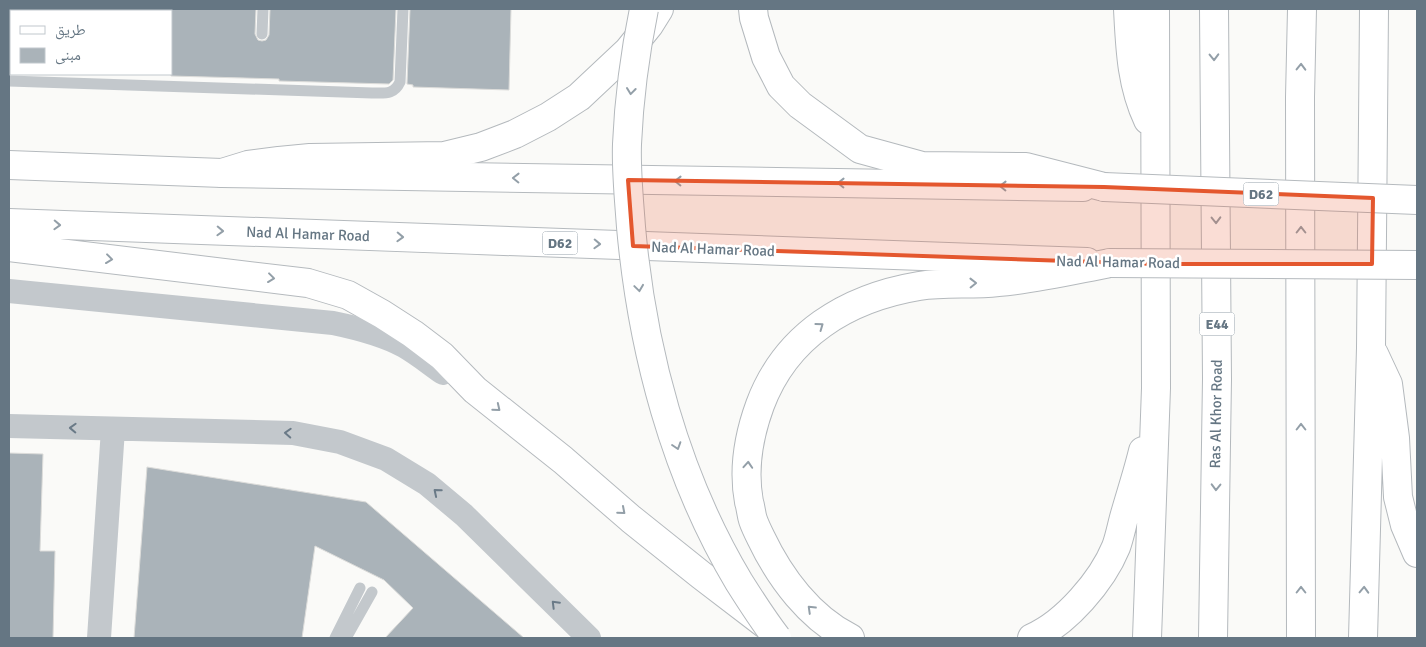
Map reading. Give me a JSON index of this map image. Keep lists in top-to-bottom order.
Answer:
{
  "streets": {
    "main road": [
      "D62",
      "Nad Al Hamar Road",
      "E44",
      "Ras Al Khor Road"
    ]
  },
  "legend": ["طريق", "مبنى"]
}
